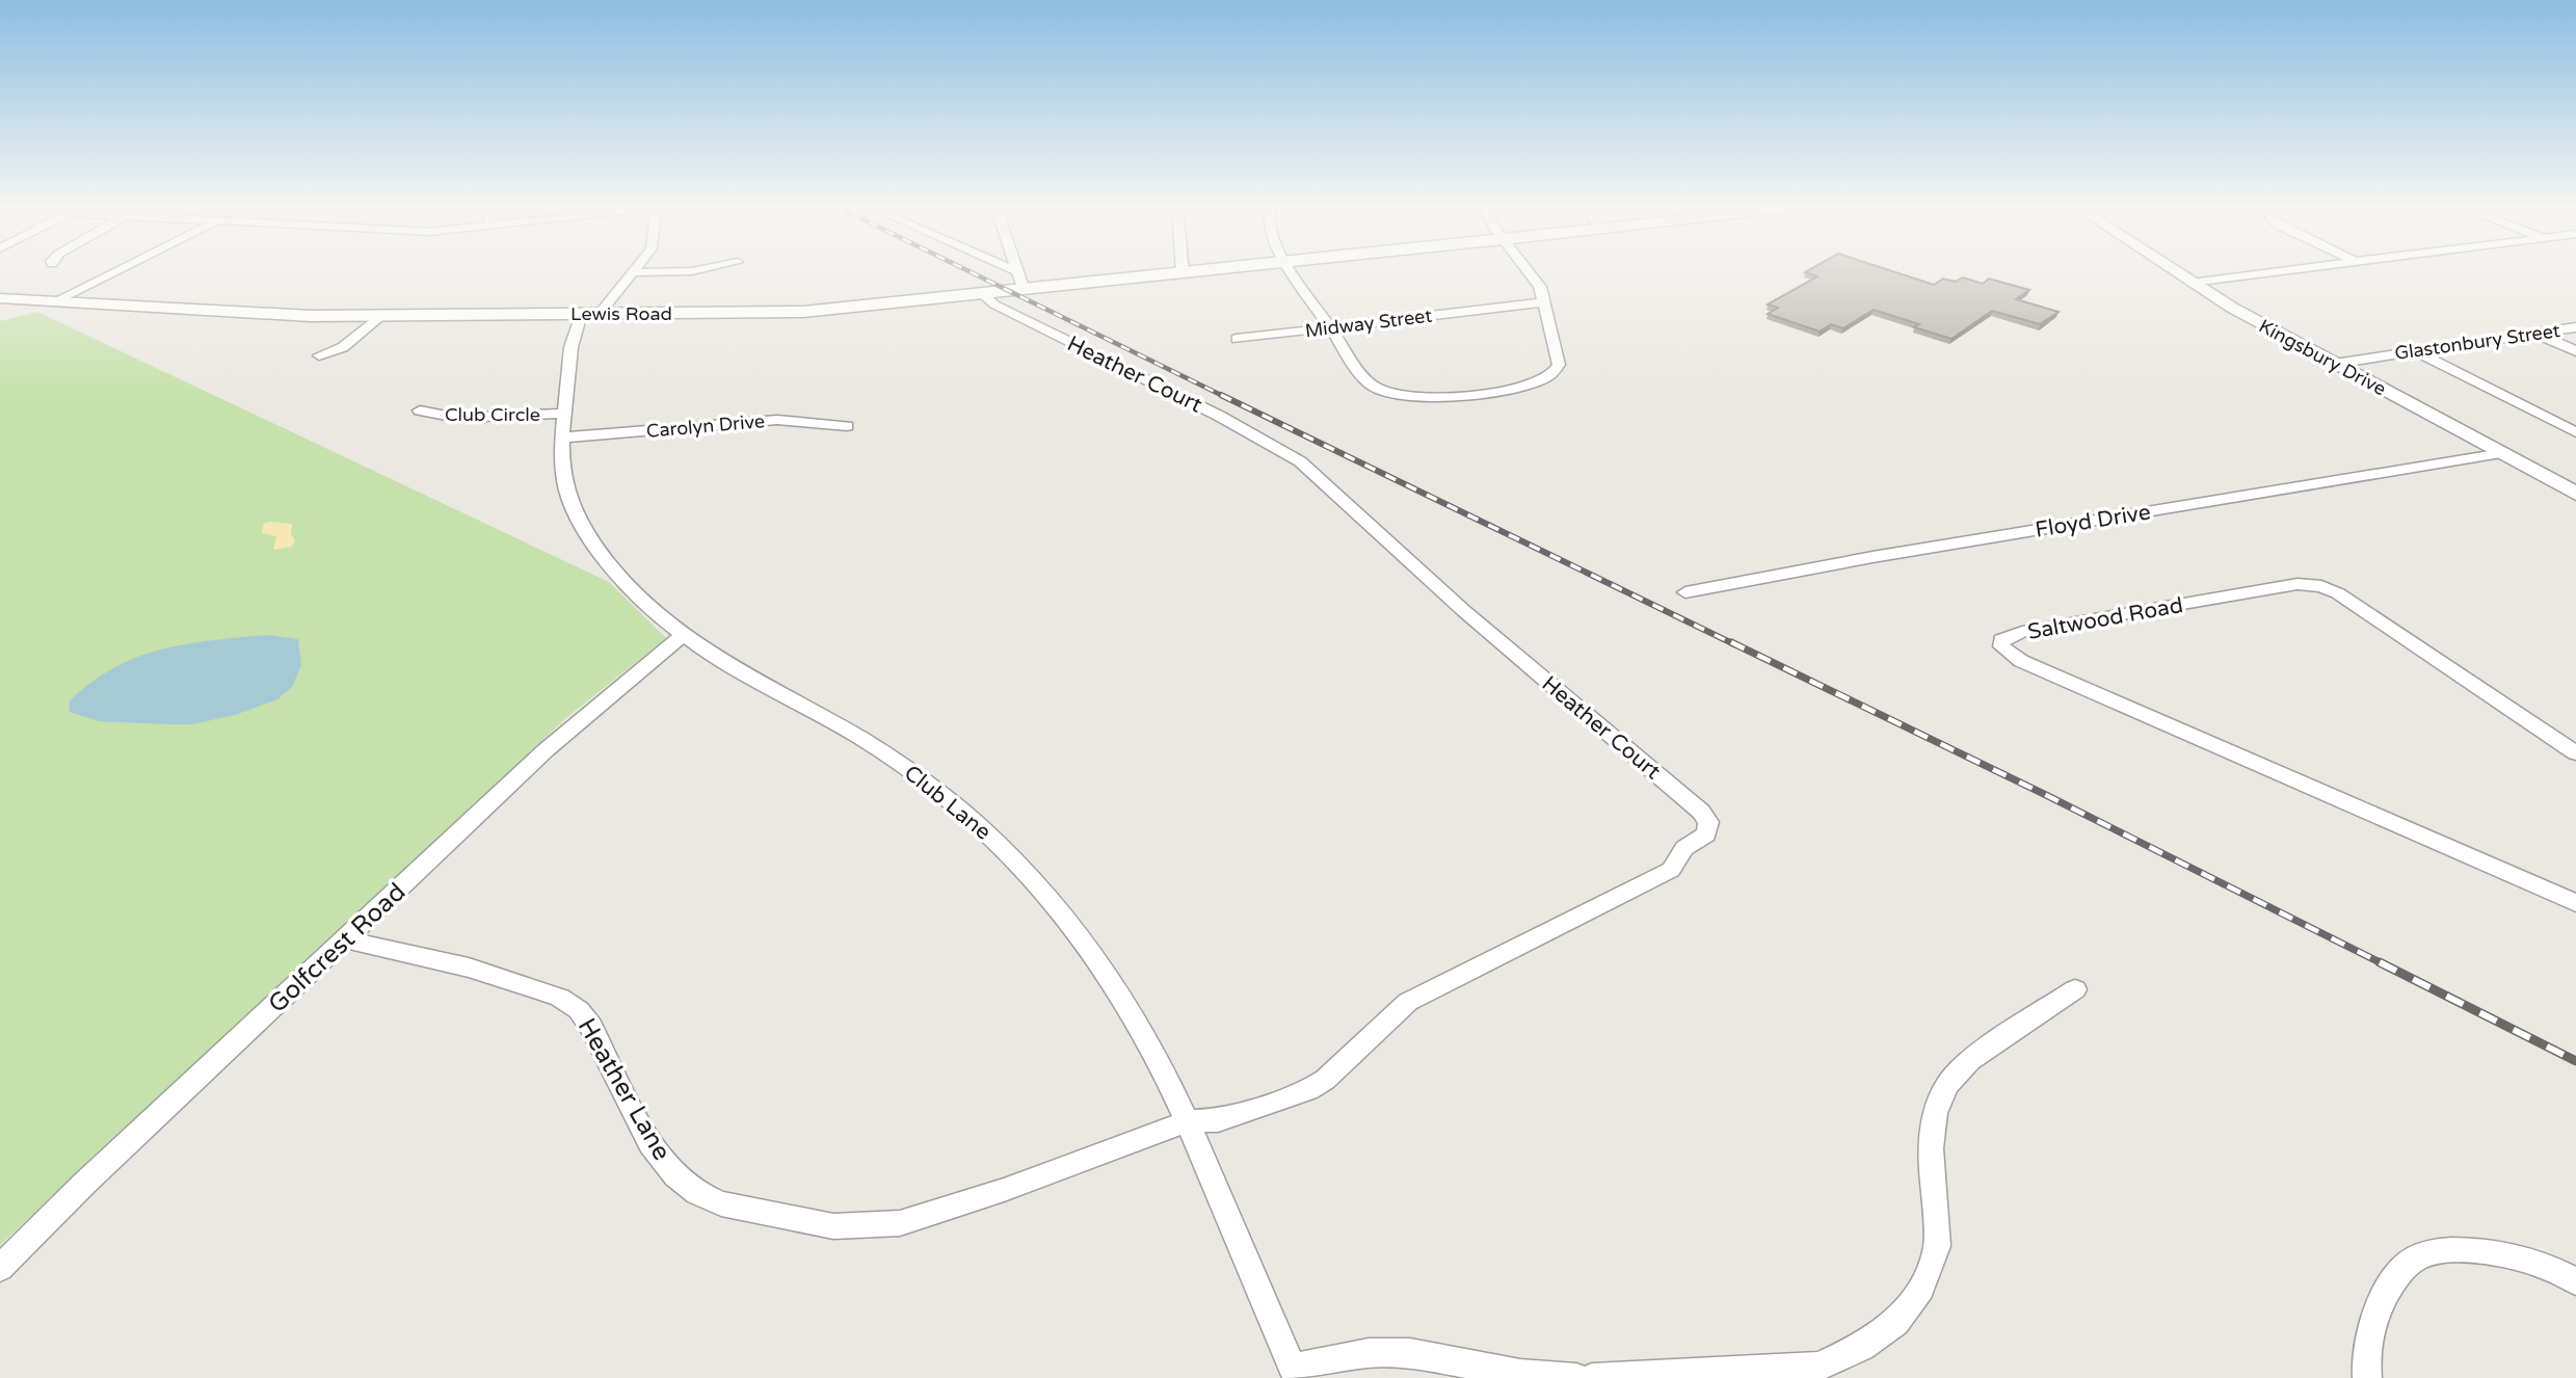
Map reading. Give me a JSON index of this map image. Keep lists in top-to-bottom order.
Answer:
{
  "streets": {
    "street": [
      "Lewis Road",
      "Midway Street",
      "Glastonbury Street",
      "Kingsbury Drive",
      "Heather Court",
      "Club Circle",
      "Carolyn Drive",
      "Floyd Drive",
      "Saltwood Road",
      "Club Lane",
      "Golfcrest Road",
      "Heather Lane"
    ]
  },
  "crossings": [
    ["Lewis Road", "Heather Court"],
    ["Lewis Road", "Club Lane"],
    ["Glastonbury Street", "Kingsbury Drive"],
    ["Kingsbury Drive", "Floyd Drive"],
    ["Heather Court", "Club Lane"],
    ["Heather Court", "Heather Lane"],
    ["Club Circle", "Club Lane"],
    ["Carolyn Drive", "Club Lane"],
    ["Club Lane", "Golfcrest Road"],
    ["Club Lane", "Heather Lane"],
    ["Golfcrest Road", "Heather Lane"]
  ]
}
